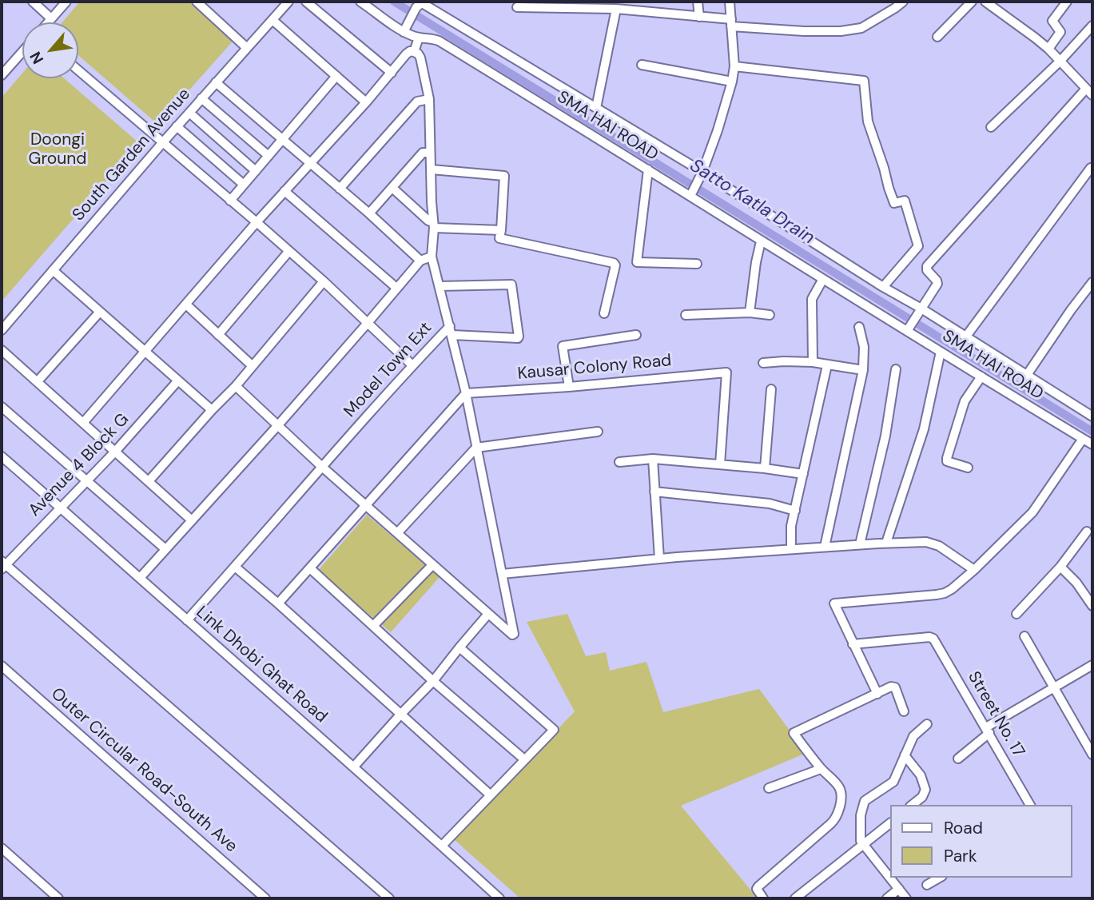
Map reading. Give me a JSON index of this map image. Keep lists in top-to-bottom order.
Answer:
{
  "streets": {
    "street": [
      "SMA HAI ROAD",
      "South Garden Avenue",
      "Kausar Colony Road",
      "Model Town Ext",
      "Avenue 4 Block G",
      "Link Dhobi Ghat Road",
      "Street No. 17",
      "Outer Circular Road-South Ave"
    ]
  },
  "crossings": [
    ["Model Town Ext", "Link Dhobi Ghat Road"],
    ["Avenue 4 Block G", "Link Dhobi Ghat Road"]
  ],
  "water": ["Satto Katla Drain"],
  "parks": ["Doongi Ground"],
  "legend": ["Road", "Park"],
  "north": "bottom left"
}
